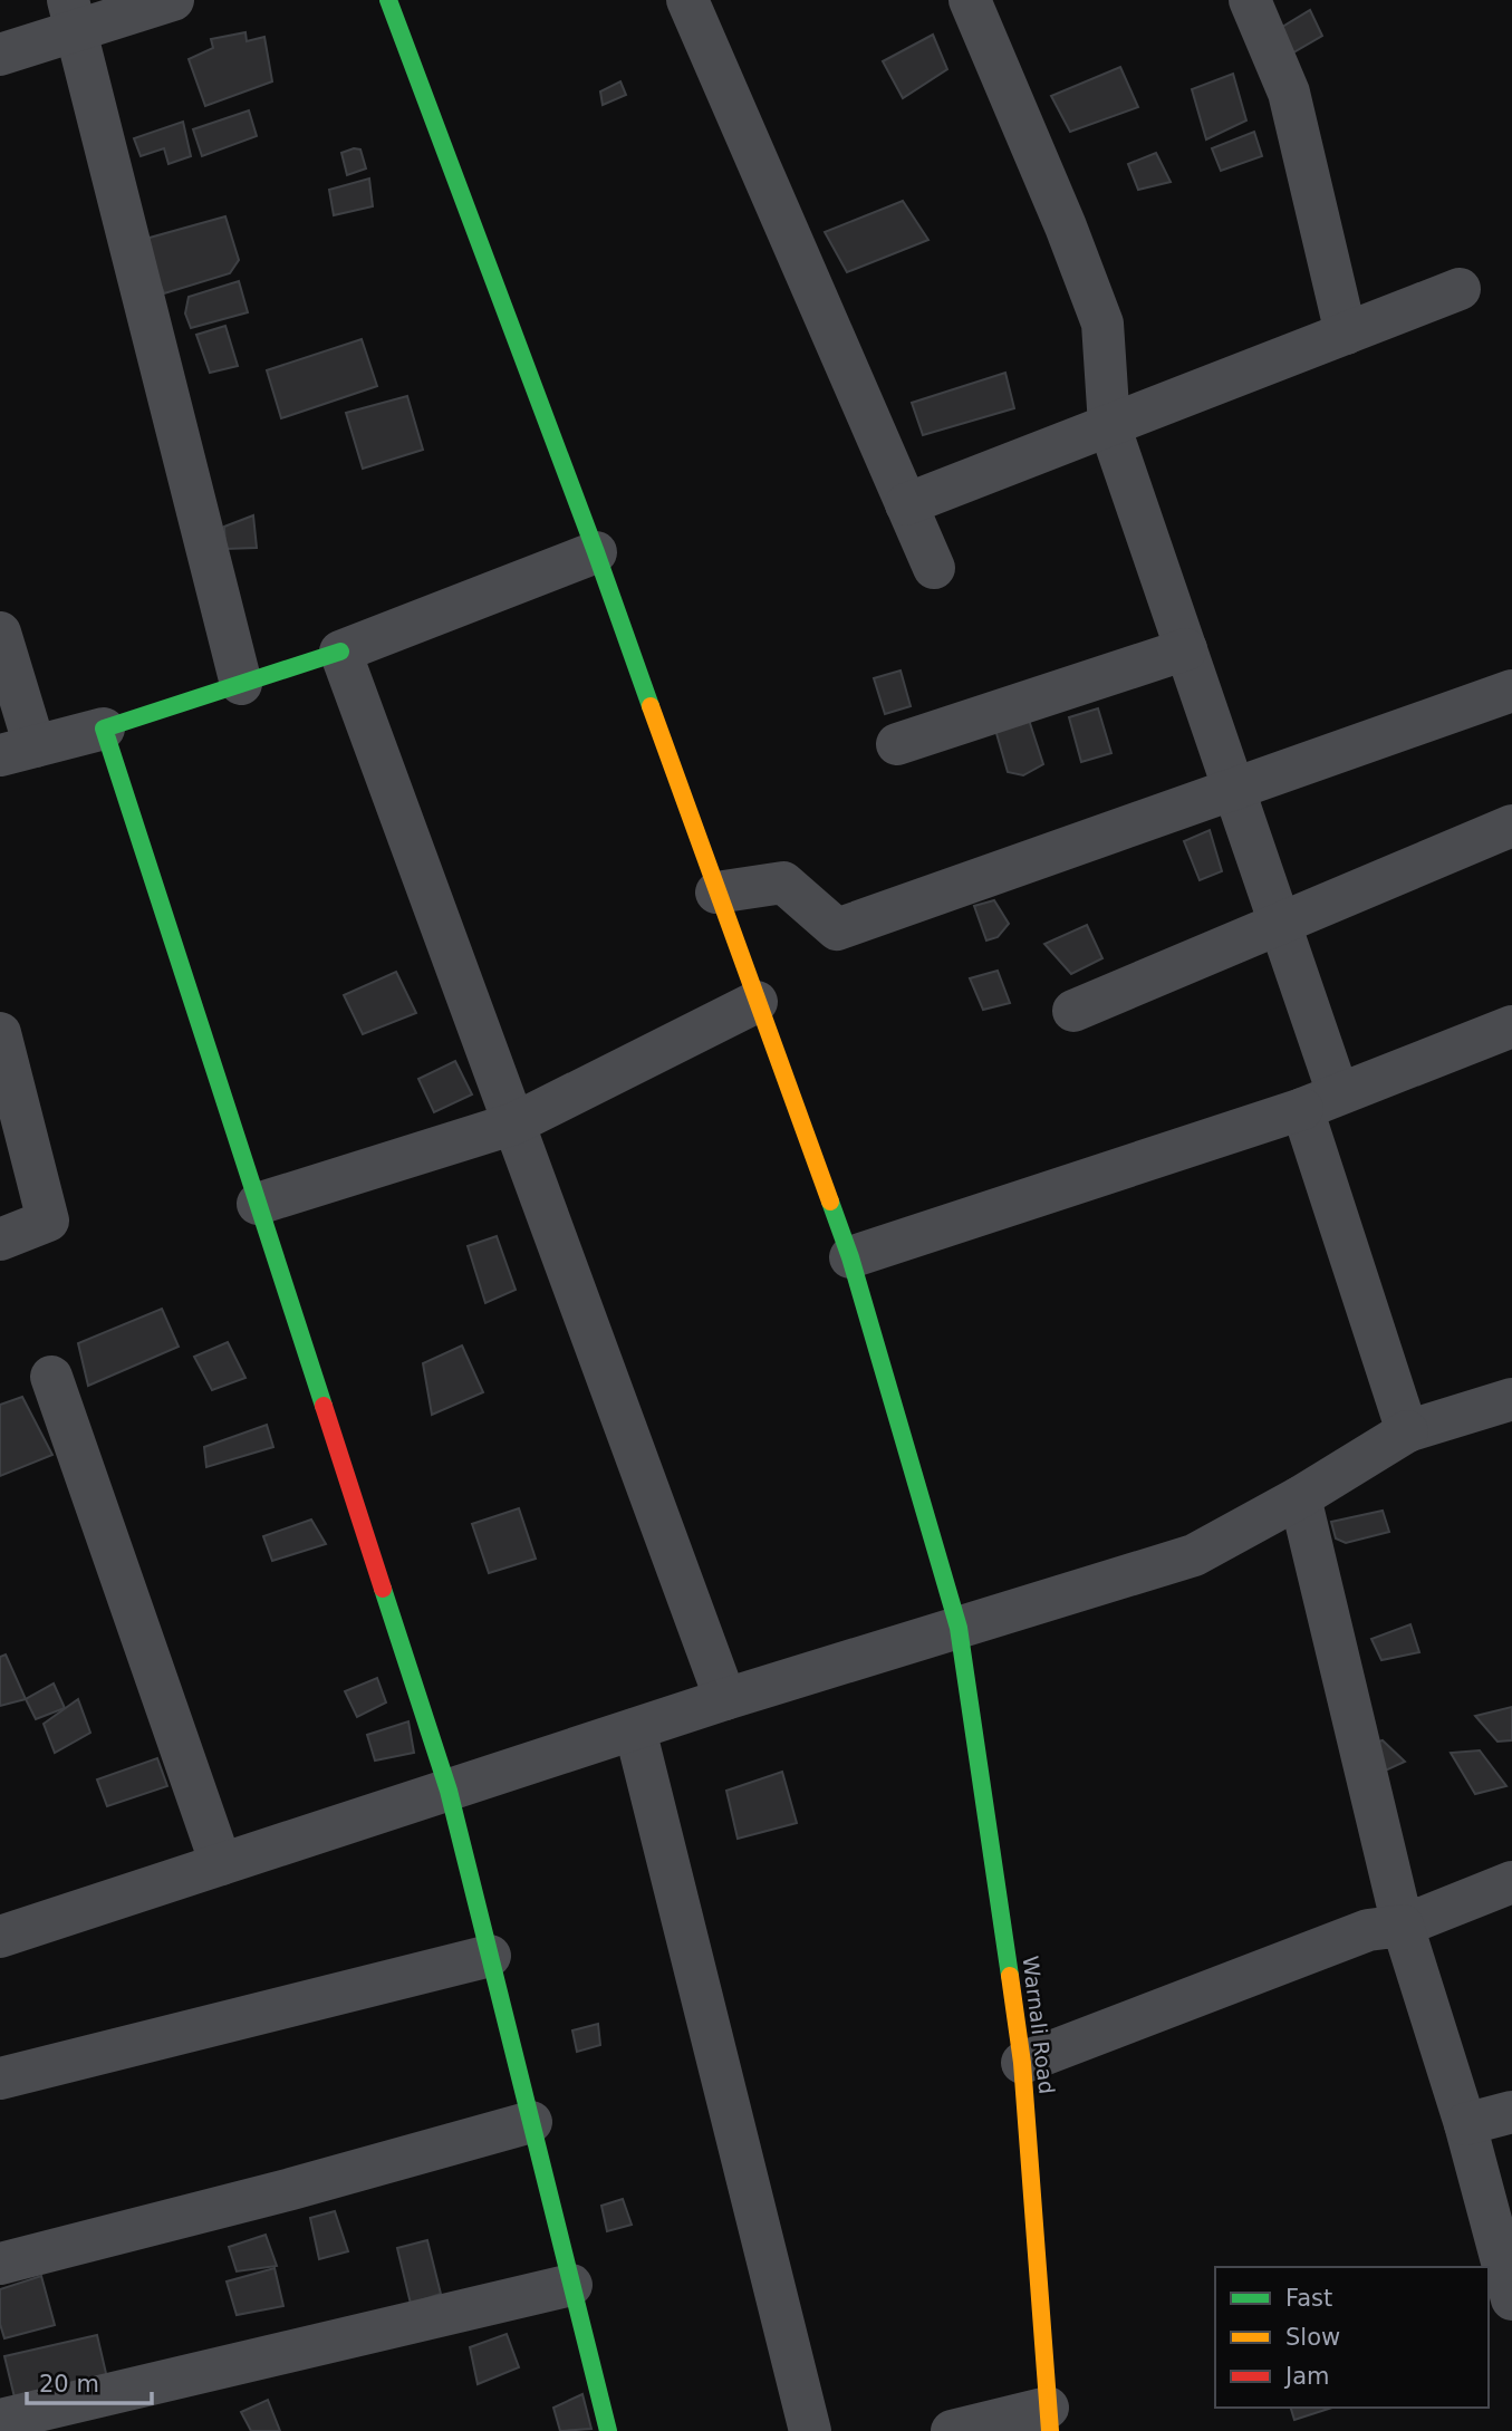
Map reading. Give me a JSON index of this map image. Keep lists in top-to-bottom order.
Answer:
{
  "streets": {
    "main road": ["Warnali Road"]
  },
  "legend": ["Fast", "Slow", "Jam"],
  "scale_bar": "20 m"
}
